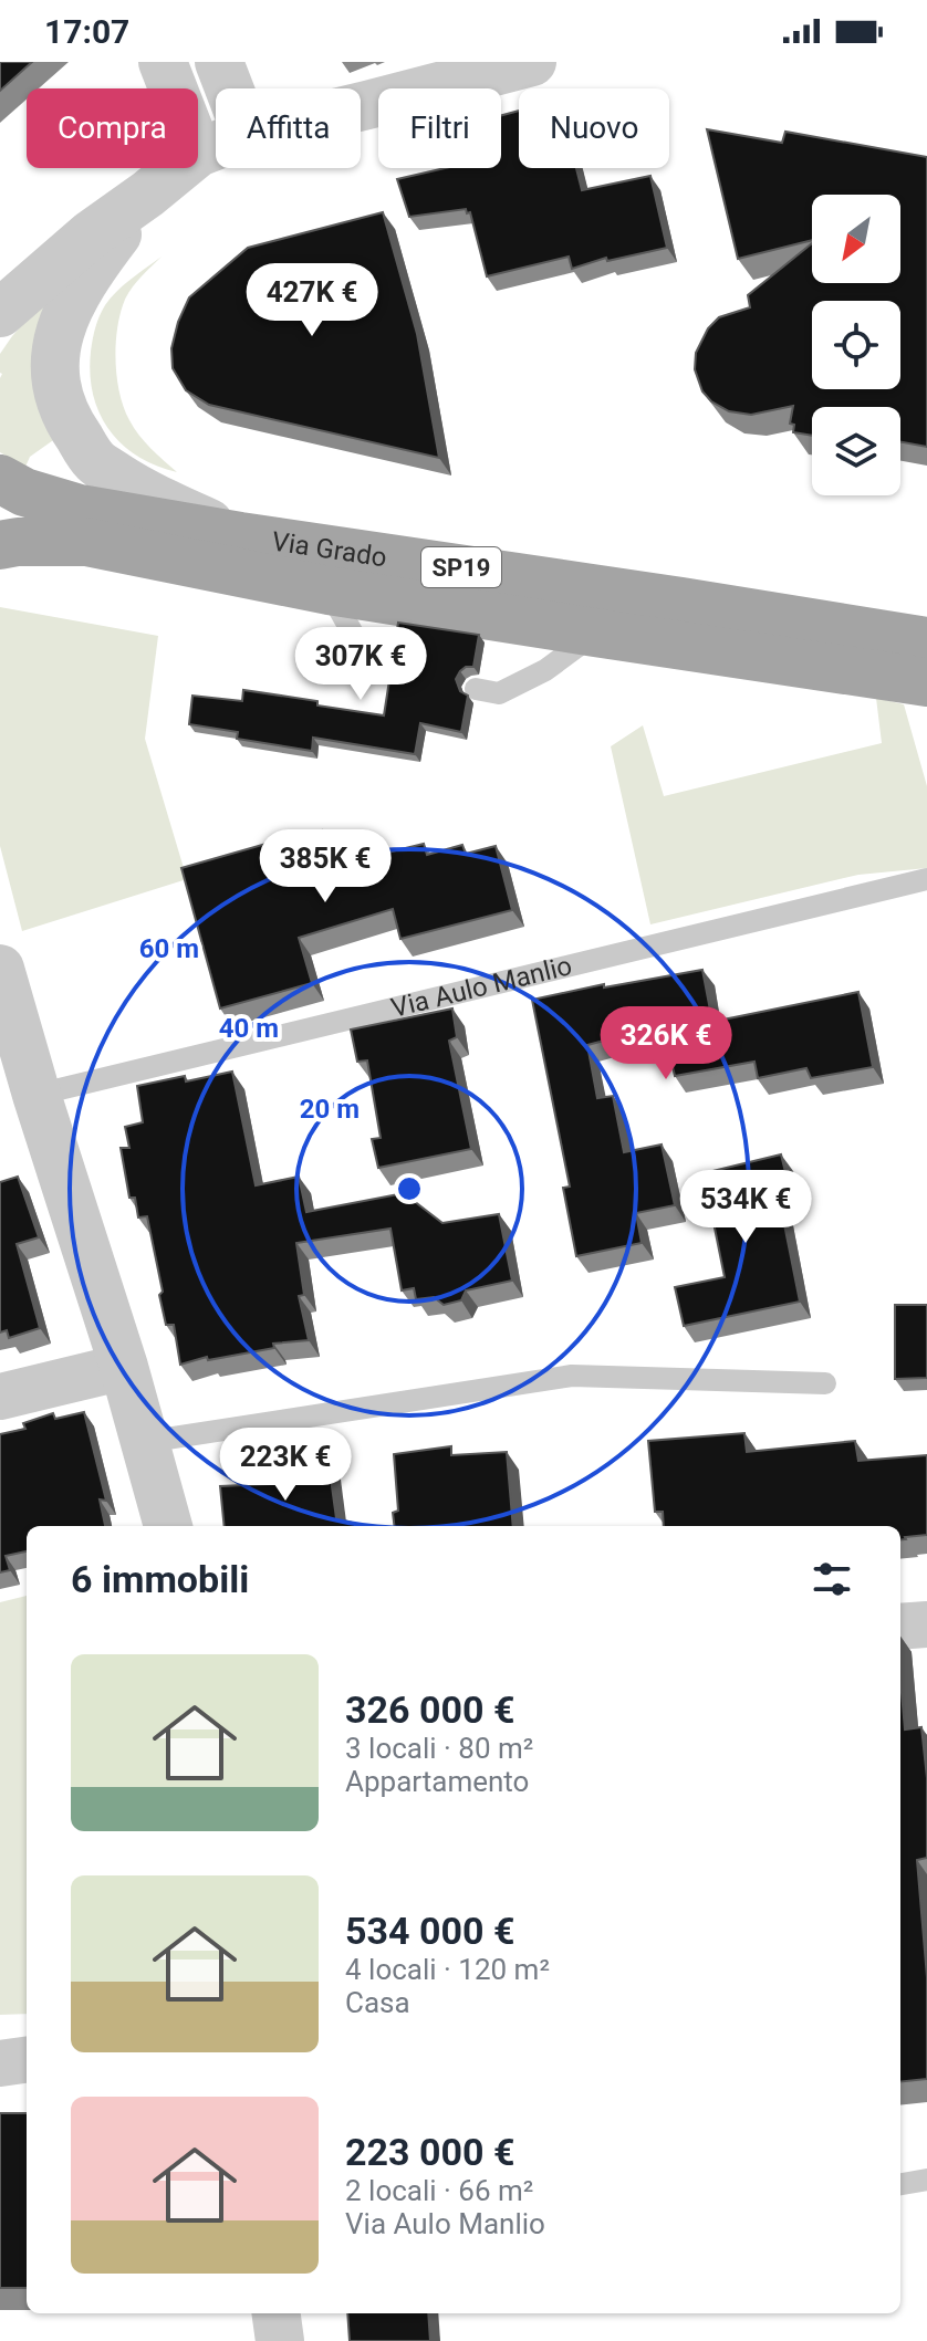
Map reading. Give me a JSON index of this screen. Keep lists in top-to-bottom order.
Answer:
{
  "streets": {
    "main road": ["Via Grado", "SP19"],
    "lane": ["Via Aulo Manlio"]
  },
  "north": "bottom left",
  "page": {
    "status": "17:07",
    "chip": [
      "Compra",
      "Affitta",
      "Filtri",
      "Nuovo"
    ],
    "price": [
      "427K €",
      "307K €",
      "385K €",
      "326K €",
      "534K €",
      "223K €"
    ],
    "heading": "6 immobili",
    "list": [
      {
        "name": "326 000 €",
        "note": "3 locali · 80 m² · Appartamento"
      },
      {
        "name": "534 000 €",
        "note": "4 locali · 120 m² · Casa"
      },
      {
        "name": "223 000 €",
        "note": "2 locali · 66 m² · Via Aulo Manlio"
      }
    ]
  },
  "rings": ["60 m", "40 m", "20 m"]
}
